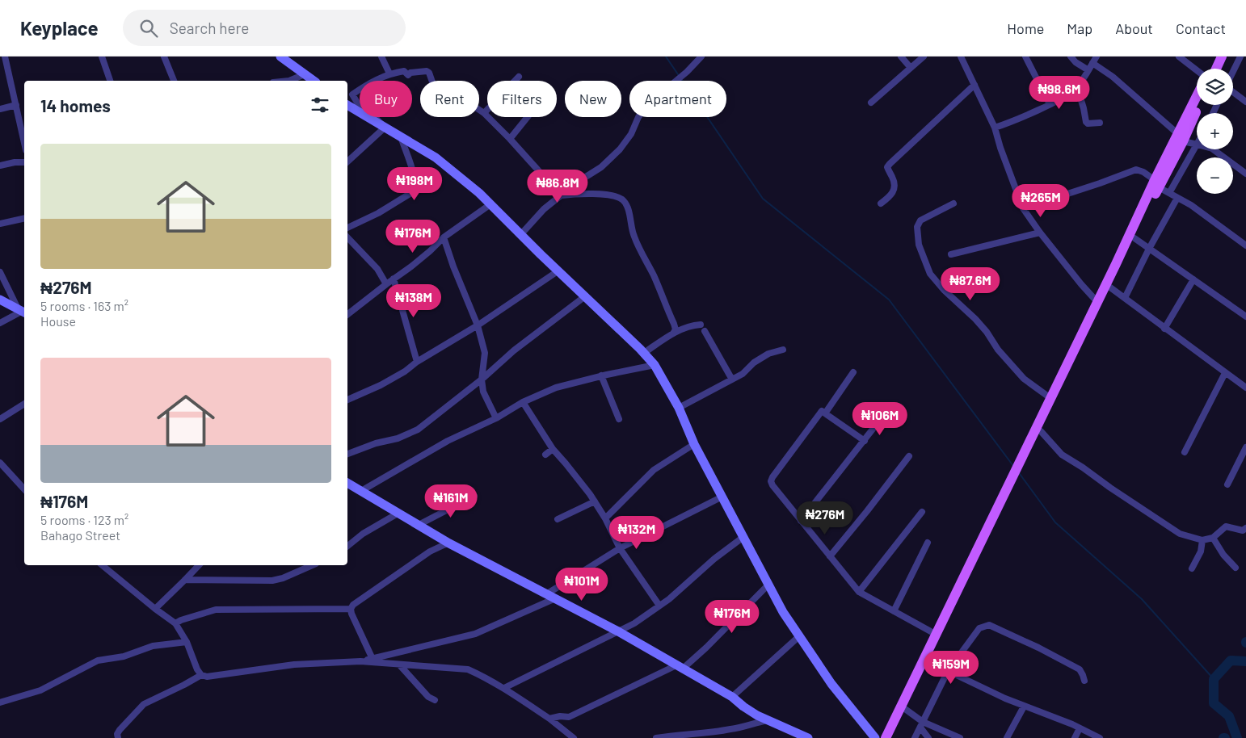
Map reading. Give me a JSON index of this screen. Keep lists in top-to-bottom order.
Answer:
{
  "page": {
    "header": "Keyplace",
    "search": "Search here",
    "nav": [
      "Home",
      "Map",
      "About",
      "Contact"
    ],
    "map_buttons": ["+", "−"],
    "price": [
      "₦98.6M",
      "₦198M",
      "₦86.8M",
      "₦265M",
      "₦176M",
      "₦87.6M",
      "₦138M",
      "₦106M",
      "₦161M",
      "₦276M",
      "₦132M",
      "₦101M",
      "₦176M",
      "₦159M"
    ],
    "chip": [
      "Buy",
      "Rent",
      "Filters",
      "New",
      "Apartment"
    ],
    "heading": "14 homes",
    "list": [
      {
        "name": "₦276M",
        "note": "5 rooms · 163 m² · House"
      },
      {
        "name": "₦176M",
        "note": "5 rooms · 123 m² · Bahago Street"
      }
    ]
  }
}
